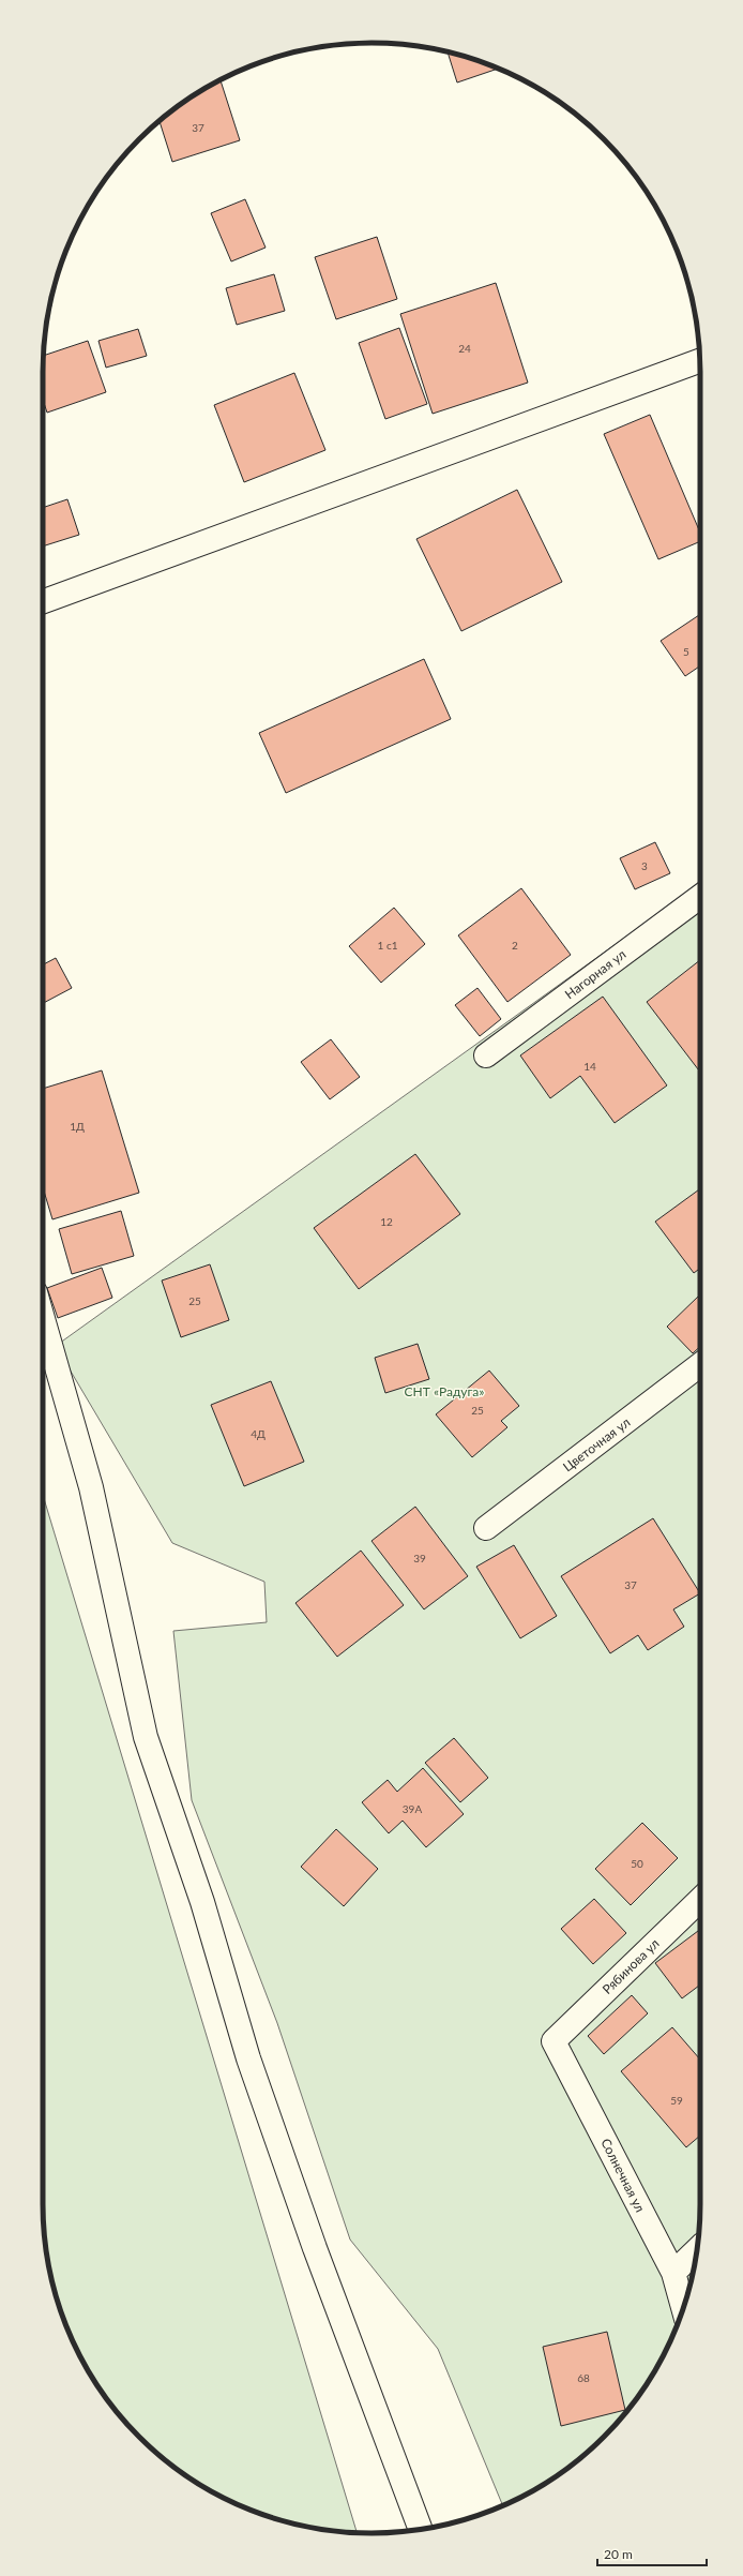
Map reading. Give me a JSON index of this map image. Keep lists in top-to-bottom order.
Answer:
{
  "streets": {
    "street": [
      "Нагорная ул",
      "Цветочная ул",
      "Рябинова ул",
      "Солнечная ул"
    ]
  },
  "crossings": [
    ["Рябинова ул", "Солнечная ул"]
  ],
  "parks": ["СНТ «Радуга»"],
  "house_numbers": [
    "37",
    "24",
    "5",
    "3",
    "1 с1",
    "2",
    "14",
    "1Д",
    "12",
    "25",
    "25",
    "4Д",
    "39",
    "37",
    "39А",
    "50",
    "59",
    "68"
  ],
  "scale_bar": "20 m"
}
